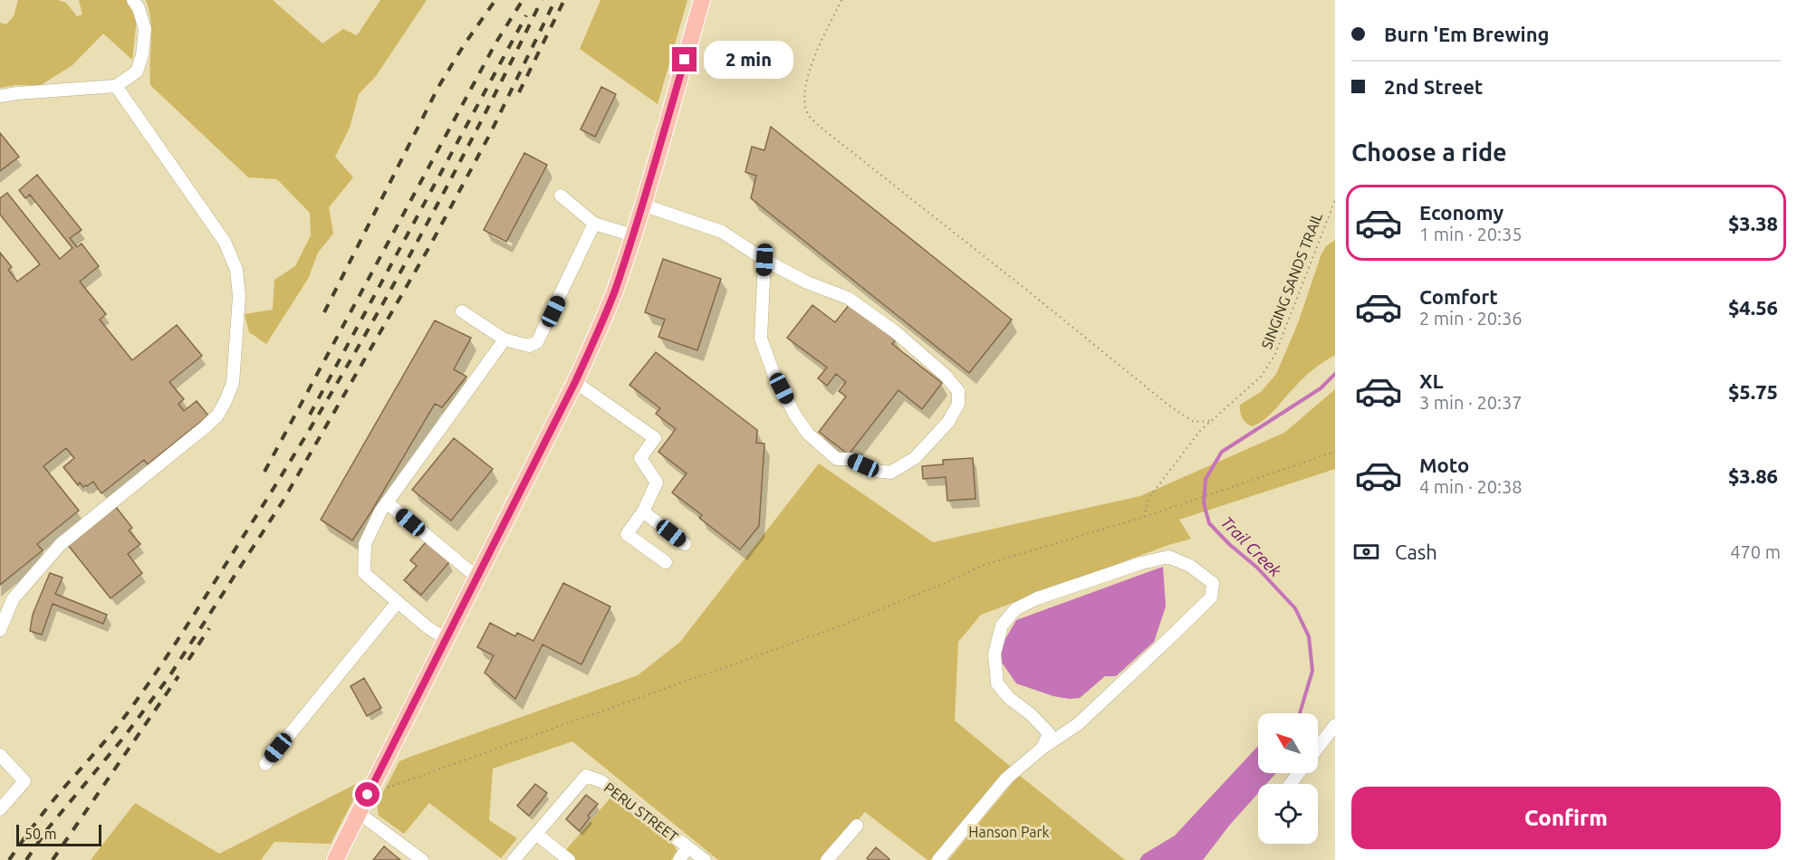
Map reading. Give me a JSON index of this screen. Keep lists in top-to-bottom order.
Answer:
{
  "streets": {
    "street": ["PERU STREET"],
    "path": ["SINGING SANDS TRAIL"]
  },
  "water": ["Trail Creek"],
  "parks": ["Hanson Park"],
  "scale_bar": "50 m",
  "north": "top left",
  "page": {
    "banner": ["Burn 'Em Brewing", "2nd Street"],
    "bubble": "2 min",
    "heading": "Choose a ride",
    "list": [
      {
        "name": "Economy",
        "note": "1 min · 20:35",
        "value": "$3.38"
      },
      {
        "name": "Comfort",
        "note": "2 min · 20:36",
        "value": "$4.56"
      },
      {
        "name": "XL",
        "note": "3 min · 20:37",
        "value": "$5.75"
      },
      {
        "name": "Moto",
        "note": "4 min · 20:38",
        "value": "$3.86"
      }
    ],
    "pay": ["Cash", "470 m"],
    "buttons": "Confirm",
    "scale": "50 m"
  }
}
